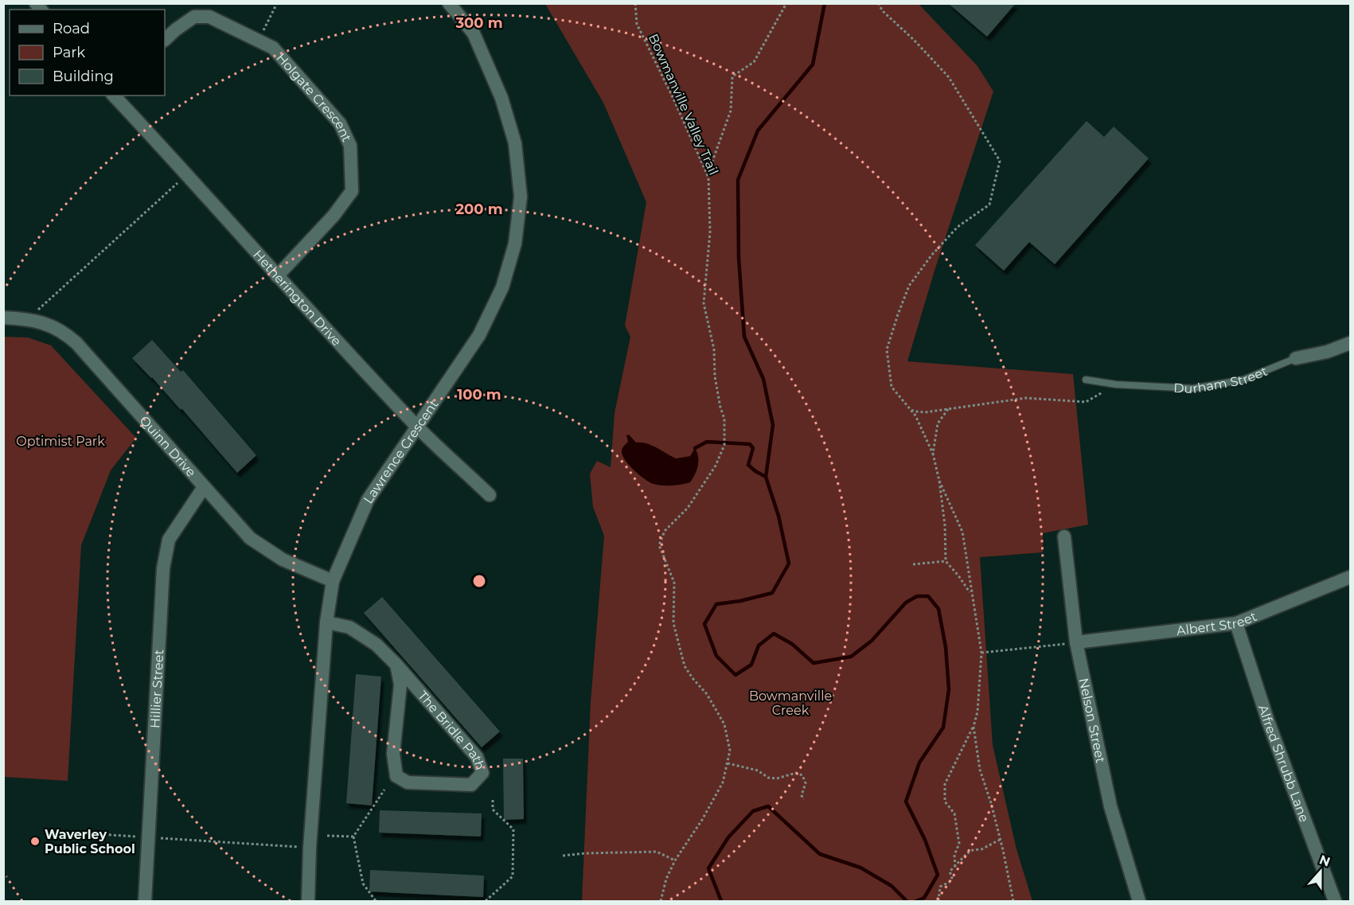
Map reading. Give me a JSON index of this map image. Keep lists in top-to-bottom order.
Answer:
{
  "streets": {
    "street": [
      "Holgate Crescent",
      "Hetherington Drive",
      "Durham Street",
      "Quinn Drive",
      "Lawrence Crescent",
      "Albert Street",
      "Hillier Street",
      "Nelson Street",
      "The Bridle Path",
      "Alfred Shrubb Lane"
    ],
    "path": ["Bowmanville Valley Trail"]
  },
  "crossings": [
    ["Holgate Crescent", "Hetherington Drive"],
    ["Hetherington Drive", "Lawrence Crescent"],
    ["Quinn Drive", "Lawrence Crescent"],
    ["Quinn Drive", "Hillier Street"],
    ["Lawrence Crescent", "The Bridle Path"],
    ["Albert Street", "Nelson Street"],
    ["Albert Street", "Alfred Shrubb Lane"]
  ],
  "parks": ["Optimist Park", "Bowmanville Creek"],
  "places": ["Waverley Public School"],
  "legend": ["Road", "Park", "Building"],
  "north": "top",
  "rings": ["300 m", "200 m", "100 m"]
}
